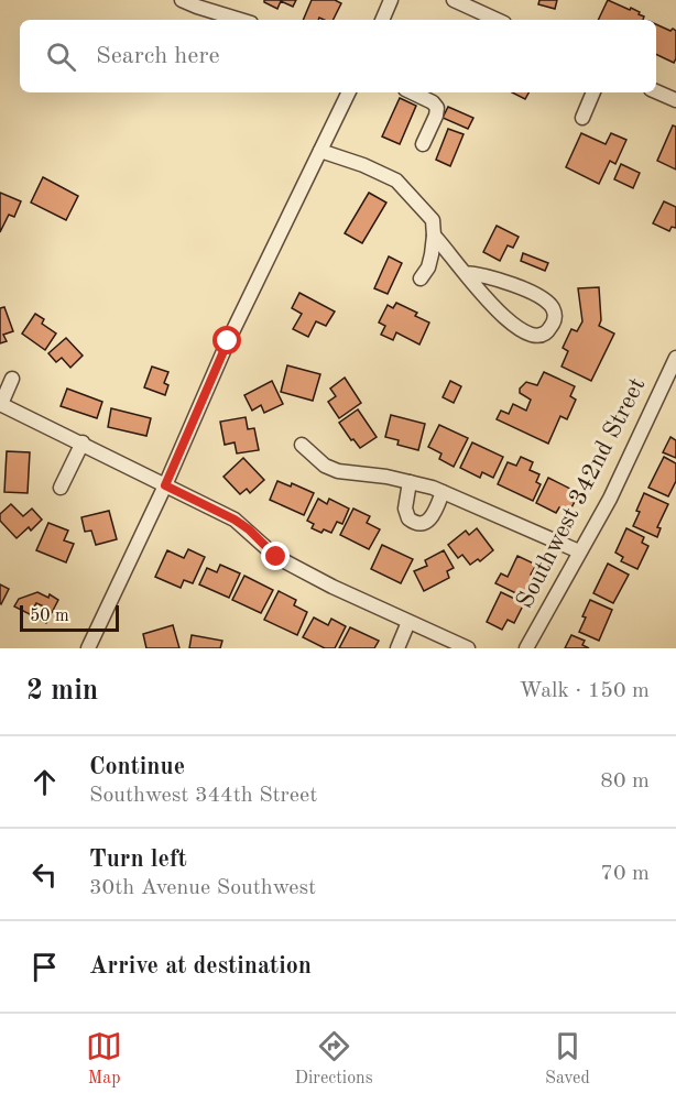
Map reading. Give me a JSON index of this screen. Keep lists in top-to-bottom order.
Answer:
{
  "streets": {
    "street": ["Southwest 342nd Street"]
  },
  "scale_bar": "50 m",
  "page": {
    "search": "Search here",
    "scale": "50 m",
    "heading": ["2 min", "Walk · 150 m"],
    "list": [
      ["Continue", "Southwest 344th Street", "80 m"],
      ["Turn left", "30th Avenue Southwest", "70 m"],
      "Arrive at destination"
    ],
    "nav": ["Map", "Directions", "Saved"]
  }
}
